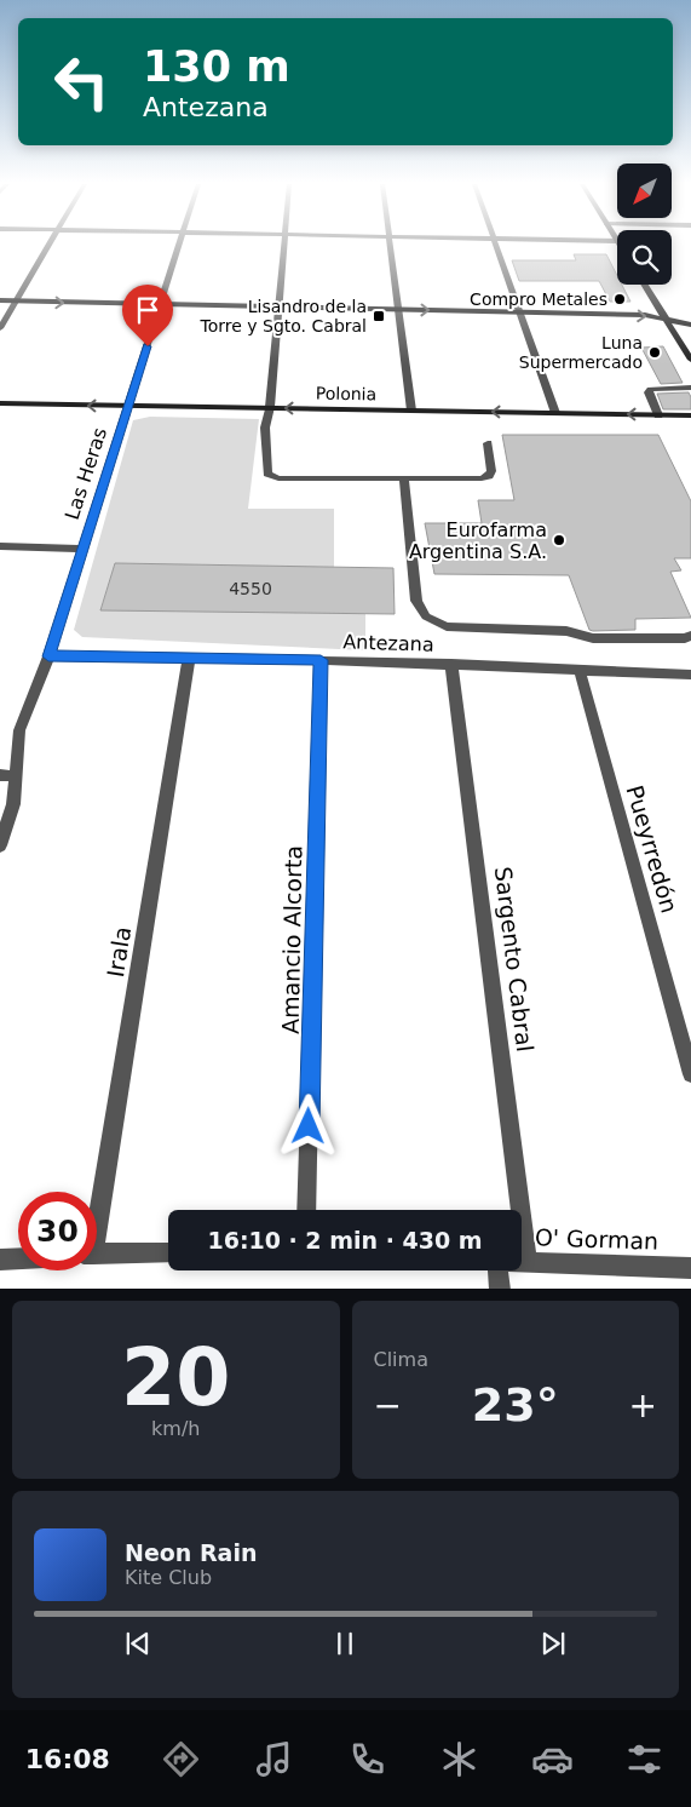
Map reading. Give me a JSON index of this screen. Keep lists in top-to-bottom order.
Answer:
{
  "streets": {
    "street": [
      "Polonia",
      "Las Heras",
      "Antezana",
      "Pueyrredón",
      "Amancio Alcorta",
      "Irala",
      "Sargento Cabral",
      "O' Gorman"
    ]
  },
  "crossings": [
    ["Polonia", "Las Heras"],
    ["Las Heras", "Antezana"],
    ["Antezana", "Pueyrredón"],
    ["Antezana", "Amancio Alcorta"],
    ["Antezana", "Irala"],
    ["Antezana", "Sargento Cabral"],
    ["Sargento Cabral", "O' Gorman"]
  ],
  "places": {
    "other": ["Compro Metales", "Luna Supermercado", "Eurofarma Argentina S.A."],
    "transit": ["Lisandro de la Torre y Sgto. Cabral"]
  },
  "house_numbers": ["4550"],
  "north": "bottom left",
  "page": {
    "turn": ["130 m", "Antezana"],
    "limit": "30",
    "trip": "16:10 · 2 min · 430 m",
    "tile": [
      ["20", "km/h"],
      "Clima"
    ],
    "heat": ["−", "23°", "+"],
    "song": ["Neon Rain", "Kite Club"],
    "tabs": "16:08"
  }
}
